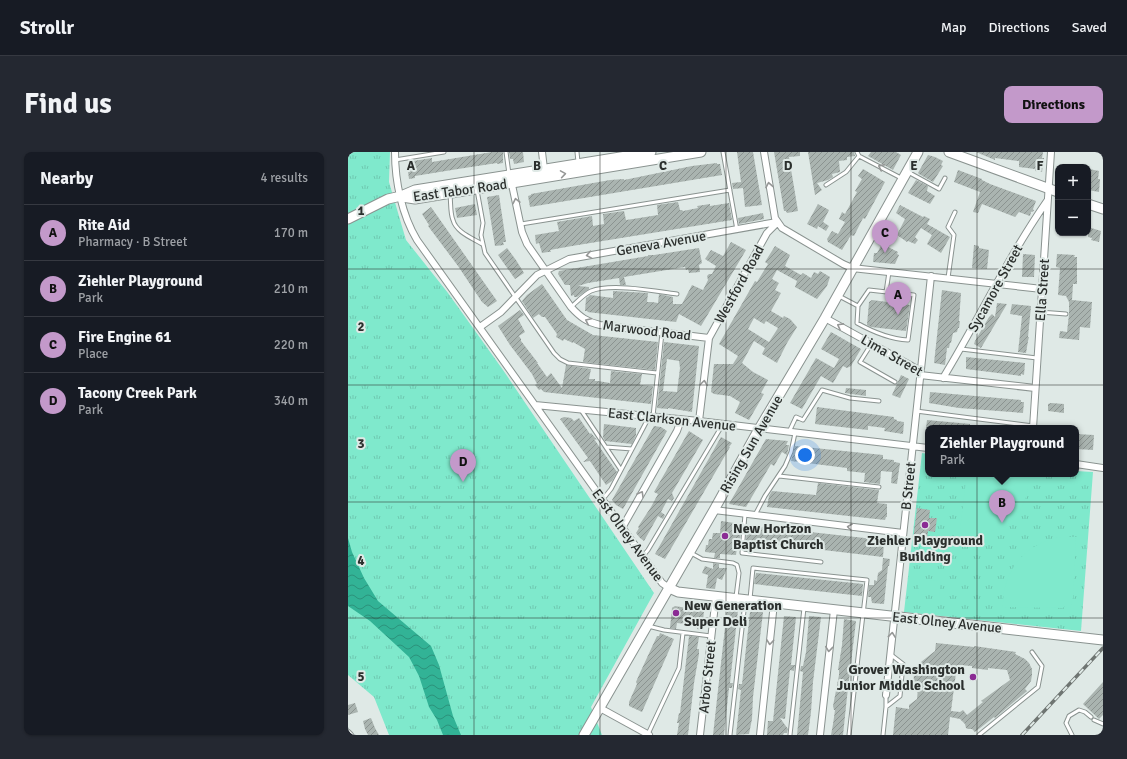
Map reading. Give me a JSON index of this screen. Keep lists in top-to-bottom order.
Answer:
{
  "streets": {
    "street": [
      "East Tabor Road",
      "Geneva Avenue",
      "Westford Road",
      "Sycamore Street",
      "Ella Street",
      "Marwood Road",
      "Lima Street",
      "East Clarkson Avenue",
      "Rising Sun Avenue",
      "B Street",
      "East Olney Avenue",
      "Arbor Street"
    ]
  },
  "crossings": [
    ["East Tabor Road", "Marwood Road"],
    ["East Tabor Road", "East Olney Avenue"],
    ["Geneva Avenue", "Westford Road"],
    ["Geneva Avenue", "Marwood Road"],
    ["Geneva Avenue", "East Olney Avenue"],
    ["Westford Road", "Marwood Road"],
    ["Westford Road", "East Clarkson Avenue"],
    ["Sycamore Street", "Ella Street"],
    ["Sycamore Street", "Lima Street"],
    ["Ella Street", "Lima Street"],
    ["Lima Street", "Rising Sun Avenue"],
    ["Lima Street", "B Street"],
    ["East Clarkson Avenue", "Rising Sun Avenue"],
    ["East Clarkson Avenue", "B Street"],
    ["East Clarkson Avenue", "East Olney Avenue"],
    ["Rising Sun Avenue", "East Olney Avenue"],
    ["B Street", "East Olney Avenue"],
    ["East Olney Avenue", "Arbor Street"]
  ],
  "one_way": ["Geneva Avenue", "Westford Road", "Marwood Road"],
  "places": [
    "Ziehler Playground Building",
    "New Horizon Baptist Church",
    "New Generation Super Deli",
    "Grover Washington Junior Middle School"
  ],
  "page": {
    "header": "Strollr",
    "nav": ["Map", "Directions", "Saved"],
    "buttons": "Directions",
    "title": "Find us",
    "heading": ["Nearby", "4 results"],
    "map_buttons": ["+", "−"],
    "list": [
      {
        "mark": "A",
        "name": "Rite Aid",
        "note": "Pharmacy · B Street",
        "value": "170 m"
      },
      {
        "mark": "B",
        "name": "Ziehler Playground",
        "note": "Park",
        "value": "210 m"
      },
      {
        "mark": "C",
        "name": "Fire Engine 61",
        "note": "Place",
        "value": "220 m"
      },
      {
        "mark": "D",
        "name": "Tacony Creek Park",
        "note": "Park",
        "value": "340 m"
      }
    ],
    "pins": [
      "C",
      "A",
      "D",
      "B"
    ],
    "popup": ["Ziehler Playground", "Park"]
  },
  "grid": {
    "columns": [
      "A",
      "B",
      "C",
      "D",
      "E",
      "F"
    ],
    "rows": [
      "1",
      "2",
      "3",
      "4",
      "5"
    ]
  }
}
